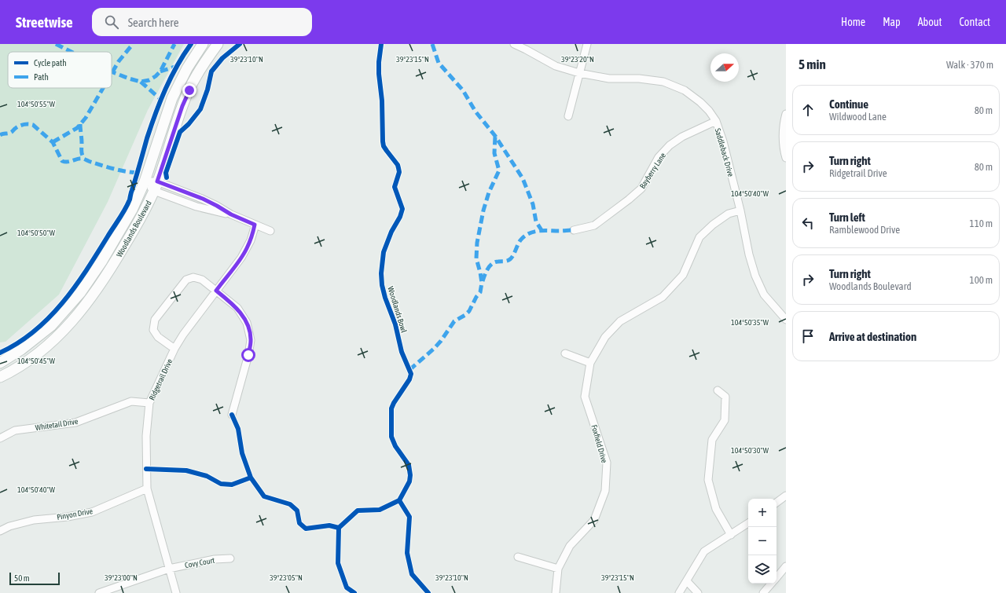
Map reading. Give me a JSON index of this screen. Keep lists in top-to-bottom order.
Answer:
{
  "streets": {
    "street": [
      "Saddleback Drive",
      "Bayberry Lane",
      "Woodlands Boulevard",
      "Ridgetrail Drive",
      "Whitetail Drive",
      "Foxfield Drive",
      "Pinyon Drive",
      "Covy Court"
    ],
    "cycle path": ["Woodlands Bowl"]
  },
  "crossings": [
    ["Saddleback Drive", "Bayberry Lane"],
    ["Saddleback Drive", "Foxfield Drive"],
    ["Ridgetrail Drive", "Whitetail Drive"],
    ["Ridgetrail Drive", "Pinyon Drive"],
    ["Ridgetrail Drive", "Covy Court"]
  ],
  "legend": ["Cycle path", "Path"],
  "scale_bar": "50 m",
  "north": "right",
  "page": {
    "header": "Streetwise",
    "search": "Search here",
    "nav": [
      "Home",
      "Map",
      "About",
      "Contact"
    ],
    "heading": ["5 min", "Walk · 370 m"],
    "list": [
      ["Continue", "Wildwood Lane", "80 m"],
      ["Turn right", "Ridgetrail Drive", "80 m"],
      ["Turn left", "Ramblewood Drive", "110 m"],
      ["Turn right", "Woodlands Boulevard", "100 m"],
      "Arrive at destination"
    ],
    "map_buttons": ["+", "−"],
    "scale": "50 m"
  },
  "coordinates": [
    "39°23'10\"N",
    "39°23'15\"N",
    "39°23'20\"N",
    "104°50'55\"W",
    "104°50'40\"W",
    "104°50'50\"W",
    "104°50'35\"W",
    "104°50'45\"W",
    "104°50'30\"W",
    "39°23'00\"N",
    "39°23'05\"N"
  ]
}
